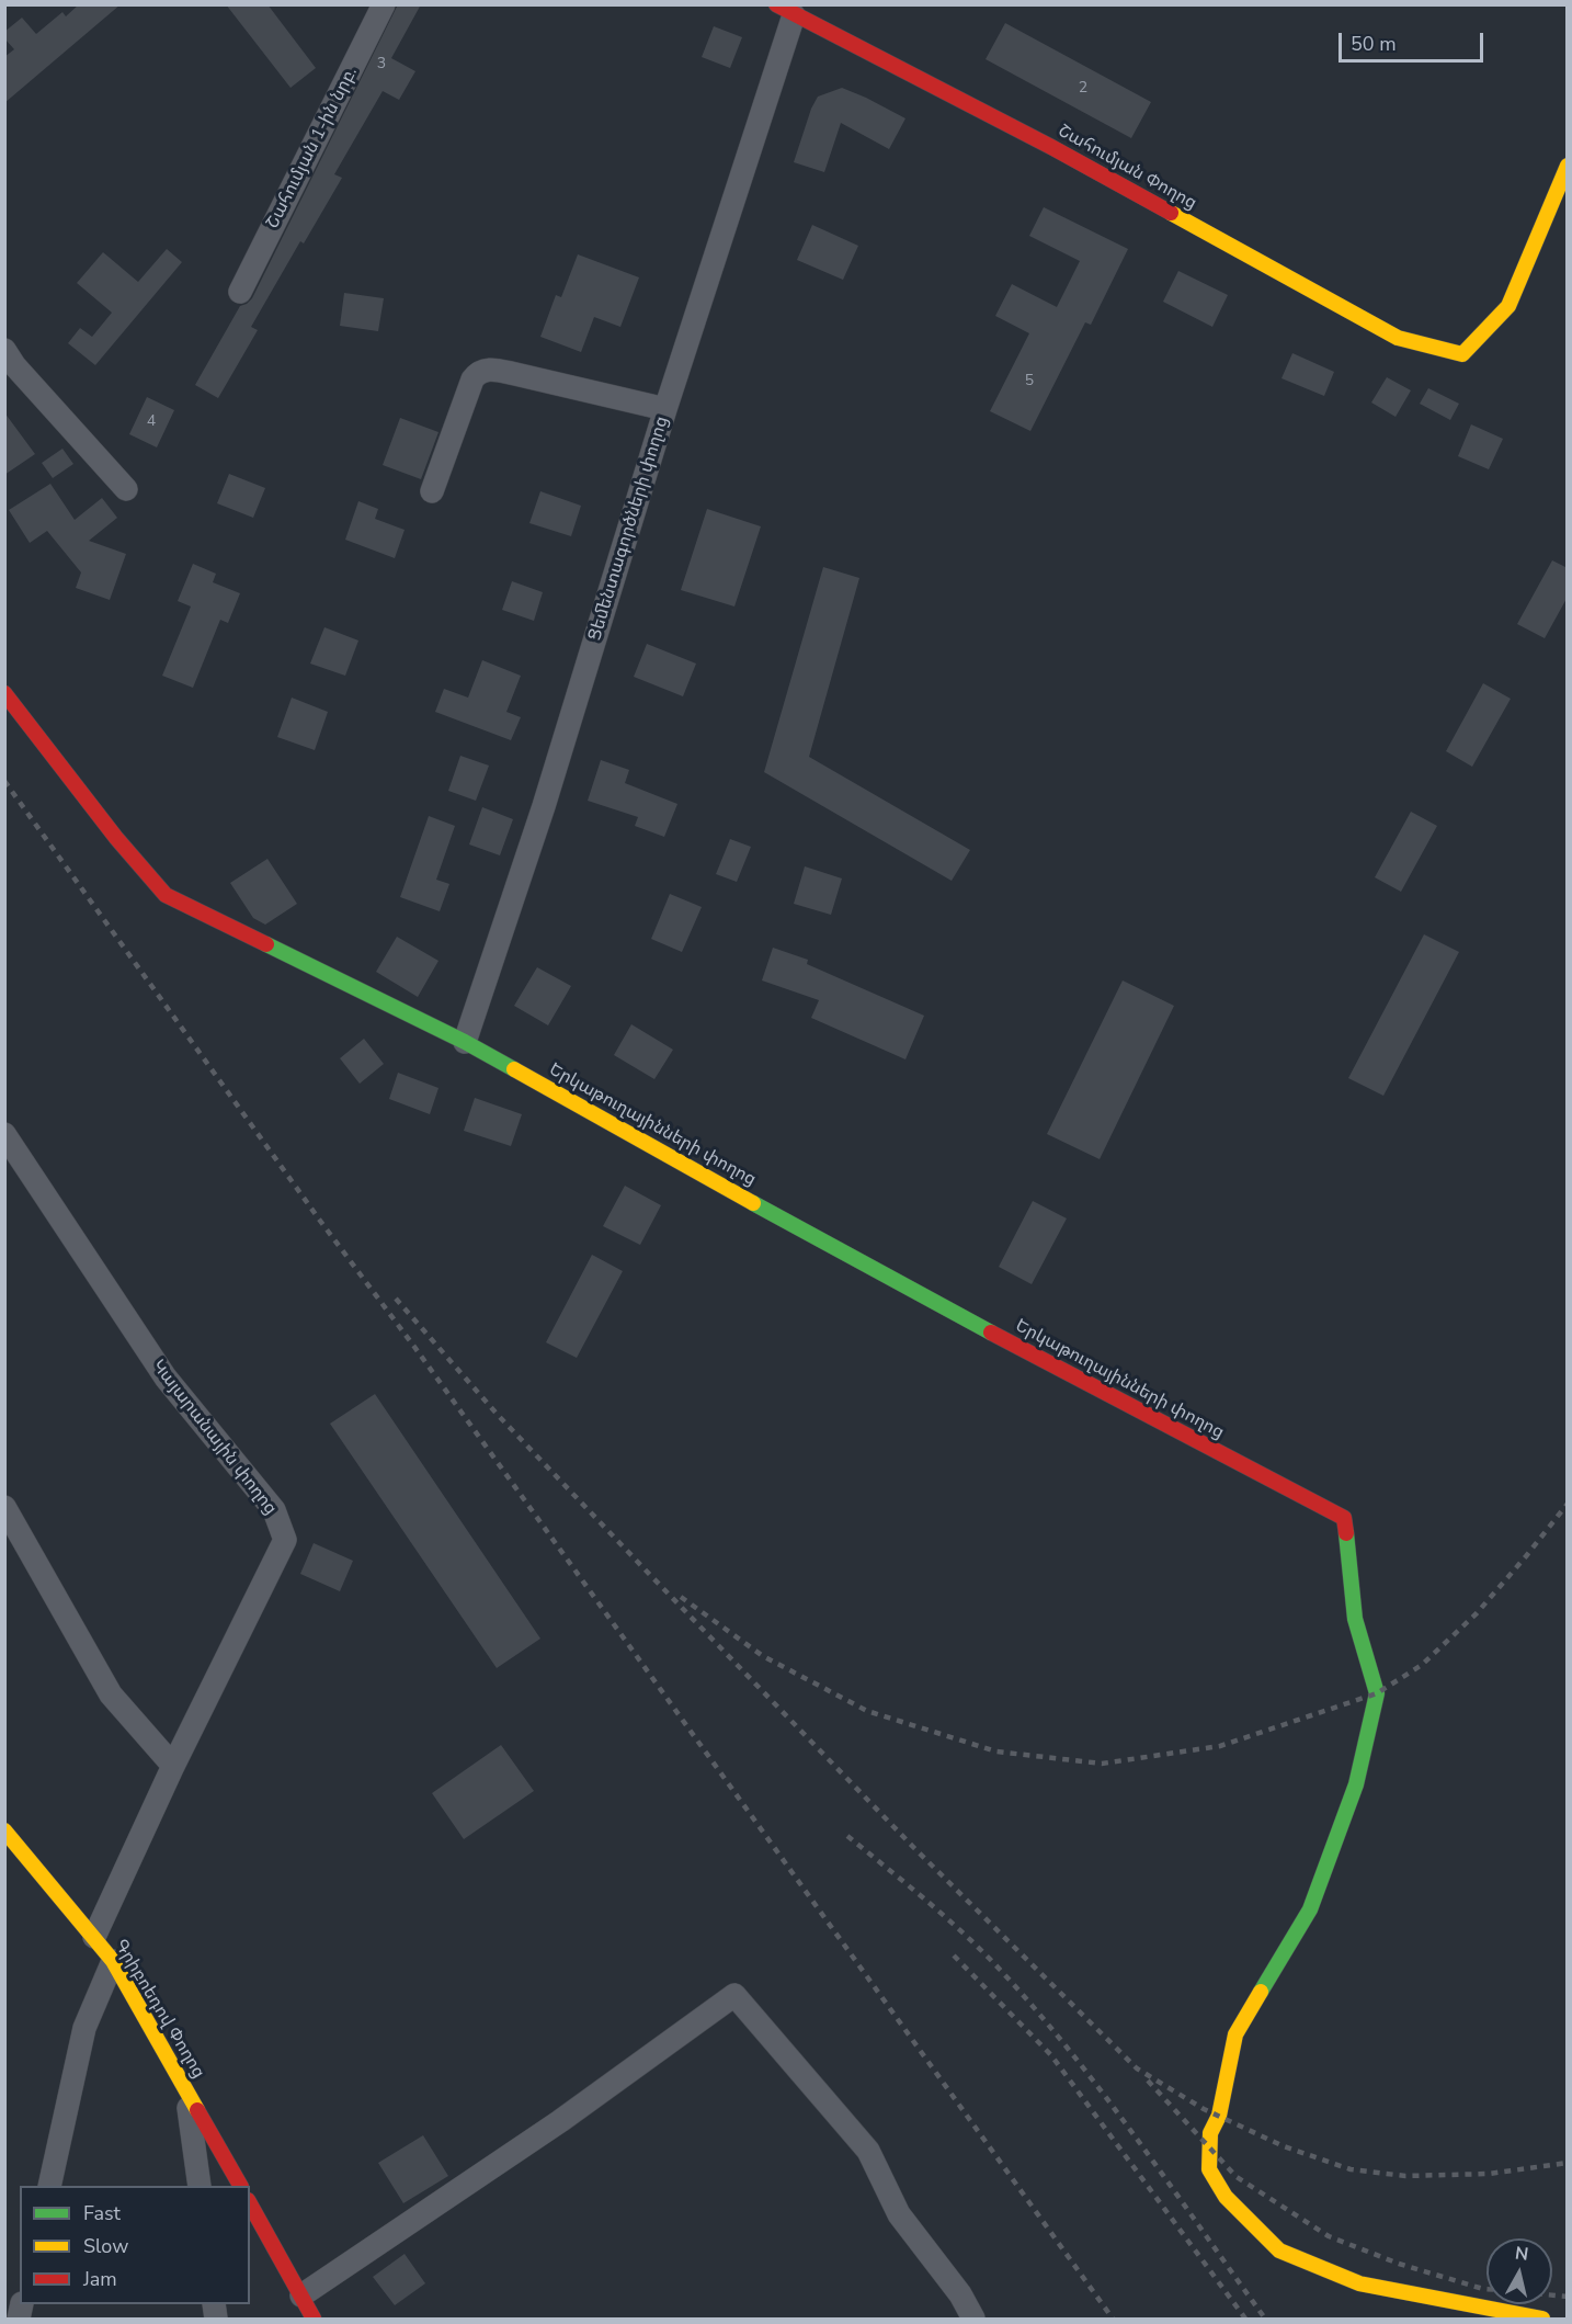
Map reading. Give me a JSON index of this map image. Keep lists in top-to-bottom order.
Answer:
{
  "streets": {
    "street": [
      "Շահումյան 1-ին նրբ.",
      "Շահումյան Փողոց",
      "Ցեմենտագործների փողոց",
      "Երկաթուղայինների փողոց",
      "Կայարանային փողոց",
      "Գրիբոեդով Փողոց"
    ]
  },
  "crossings": [
    ["Շահումյան Փողոց", "Ցեմենտագործների փողոց"],
    ["Ցեմենտագործների փողոց", "Երկաթուղայինների փողոց"],
    ["Կայարանային փողոց", "Գրիբոեդով Փողոց"]
  ],
  "house_numbers": [
    "3",
    "2",
    "5",
    "4"
  ],
  "legend": ["Fast", "Slow", "Jam"],
  "scale_bar": "50 m",
  "north": "top"
}
